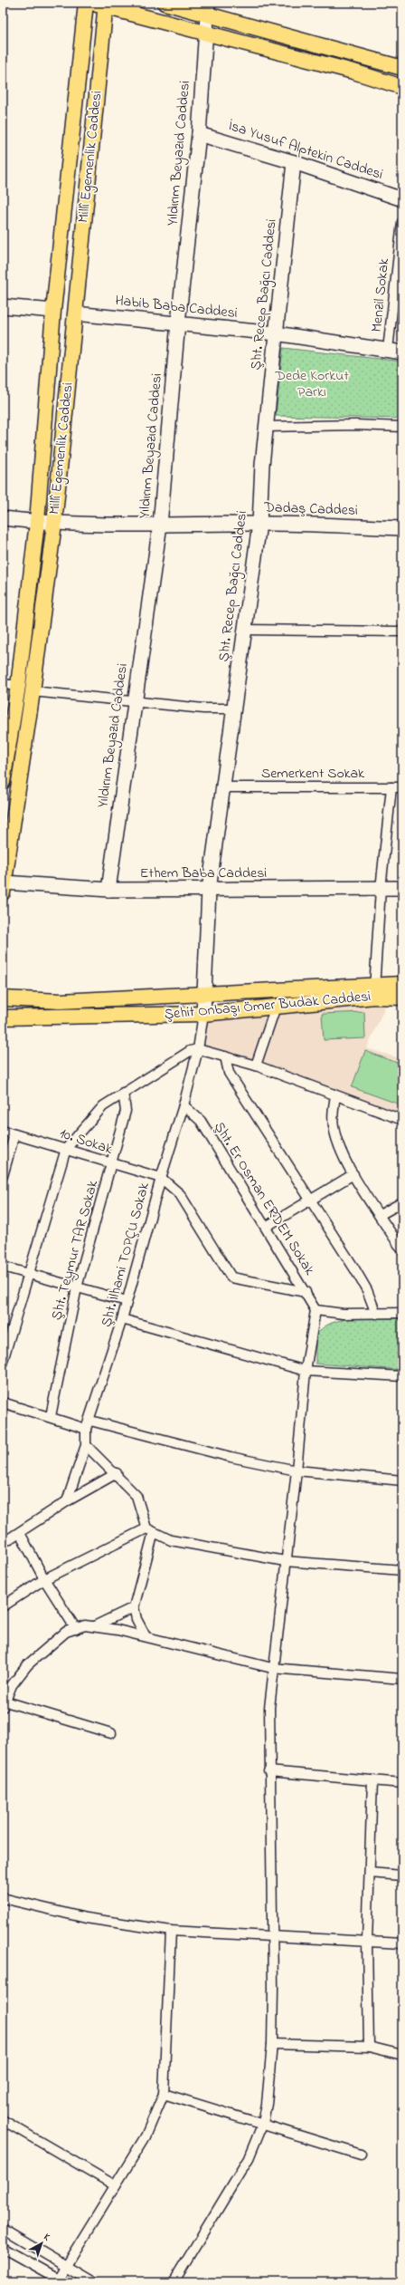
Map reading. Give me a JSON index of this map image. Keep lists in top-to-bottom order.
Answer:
{
  "streets": {
    "main road": ["Millî Egemenlik Caddesi", "Şehit Onbaşı Ömer Budak Caddesi"],
    "street": [
      "İsa Yusuf Alptekin Caddesi",
      "Yıldırım Beyazıd Caddesi",
      "Şht. Recep Bağcı Caddesi",
      "Menzil Sokak",
      "Habib Baba Caddesi",
      "Dadaş Caddesi",
      "Semerkent Sokak",
      "Ethem Baba Caddesi",
      "10. Sokak",
      "Şht. Er Osman ERDEM Sokak",
      "Şht. Teymur TAR Sokak",
      "Şht. İlhami TOPÇU Sokak"
    ]
  },
  "crossings": [
    ["İsa Yusuf Alptekin Caddesi", "Yıldırım Beyazıd Caddesi"],
    ["İsa Yusuf Alptekin Caddesi", "Şht. Recep Bağcı Caddesi"],
    ["Yıldırım Beyazıd Caddesi", "Habib Baba Caddesi"],
    ["Yıldırım Beyazıd Caddesi", "Dadaş Caddesi"],
    ["Yıldırım Beyazıd Caddesi", "Ethem Baba Caddesi"],
    ["Millî Egemenlik Caddesi", "Habib Baba Caddesi"],
    ["Millî Egemenlik Caddesi", "Dadaş Caddesi"],
    ["Millî Egemenlik Caddesi", "Ethem Baba Caddesi"],
    ["Şht. Recep Bağcı Caddesi", "Habib Baba Caddesi"],
    ["Şht. Recep Bağcı Caddesi", "Dadaş Caddesi"],
    ["Şht. Recep Bağcı Caddesi", "Semerkent Sokak"],
    ["Şht. Recep Bağcı Caddesi", "Ethem Baba Caddesi"],
    ["Şht. Recep Bağcı Caddesi", "Şehit Onbaşı Ömer Budak Caddesi"],
    ["Şht. Recep Bağcı Caddesi", "Şht. İlhami TOPÇU Sokak"],
    ["Menzil Sokak", "Habib Baba Caddesi"],
    ["Şehit Onbaşı Ömer Budak Caddesi", "Şht. İlhami TOPÇU Sokak"],
    ["10. Sokak", "Şht. Teymur TAR Sokak"],
    ["10. Sokak", "Şht. İlhami TOPÇU Sokak"],
    ["Şht. Er Osman ERDEM Sokak", "Şht. İlhami TOPÇU Sokak"]
  ],
  "parks": ["Dede Korkut Parkı"],
  "north": "top right"
}
